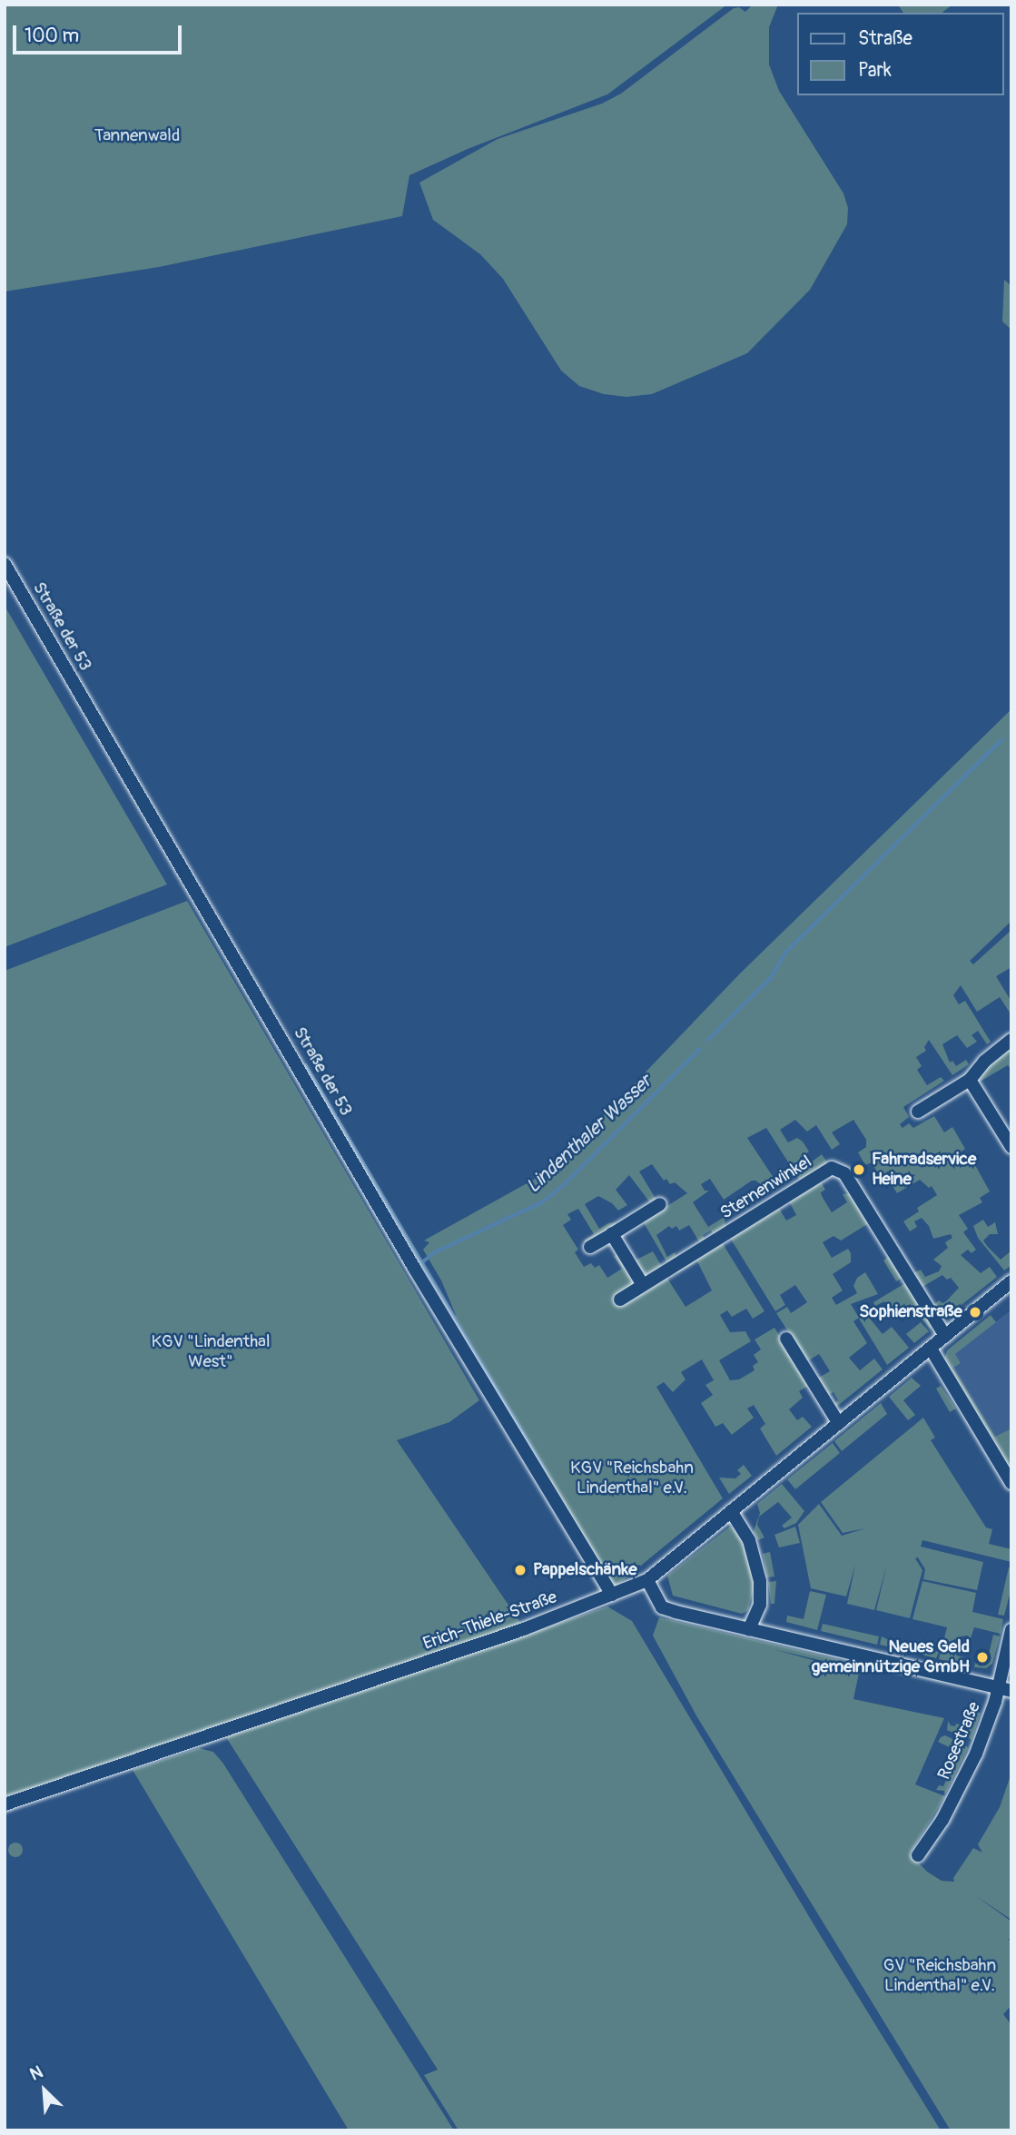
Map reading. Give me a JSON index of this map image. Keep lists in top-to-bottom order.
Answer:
{
  "streets": {
    "street": [
      "Straße der 53",
      "Sternenwinkel",
      "Erich-Thiele-Straße",
      "Rosestraße"
    ]
  },
  "crossings": [
    ["Straße der 53", "Erich-Thiele-Straße"],
    ["Sternenwinkel", "Erich-Thiele-Straße"]
  ],
  "water": ["Lindenthaler Wasser"],
  "parks": [
    "Tannenwald",
    "KGV \"Lindenthal West\"",
    "KGV \"Reichsbahn Lindenthal\" e.V.",
    "GV \"Reichsbahn Lindenthal\" e.V."
  ],
  "places": [
    "Fahrradservice Heine",
    "Sophienstraße",
    "Pappelschänke",
    "Neues Geld gemeinnützige GmbH"
  ],
  "legend": ["Straße", "Park"],
  "scale_bar": "100 m",
  "north": "top left"
}
